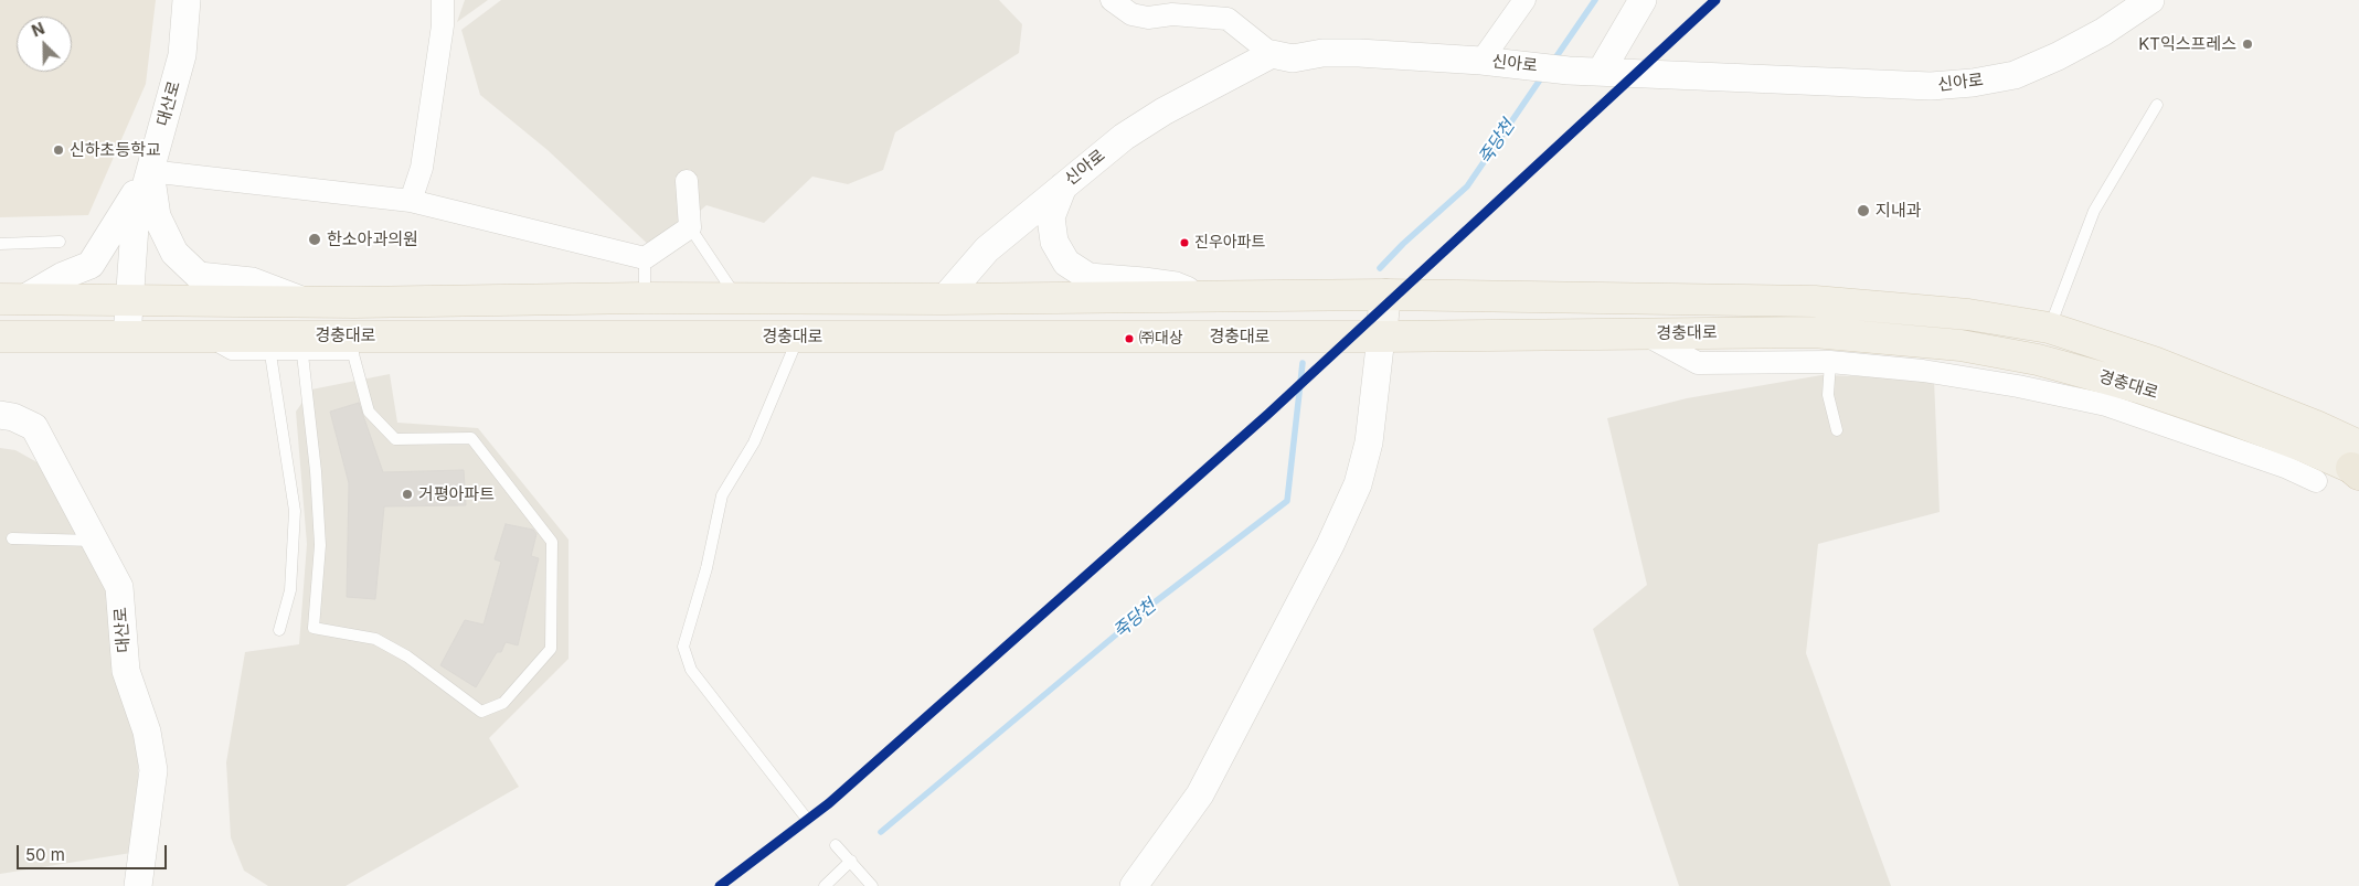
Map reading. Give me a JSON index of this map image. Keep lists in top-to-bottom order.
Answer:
{
  "streets": {
    "main road": ["경충대로"],
    "street": ["신아로", "대산로"]
  },
  "crossings": [
    ["신아로", "경충대로"],
    ["대산로", "경충대로"]
  ],
  "water": ["죽당천"],
  "places": [
    "KT익스프레스",
    "신하초등학교",
    "지내과",
    "한소아과의원",
    "진우아파트",
    "㈜대상",
    "거평아파트"
  ],
  "scale_bar": "50 m",
  "north": "top left"
}
